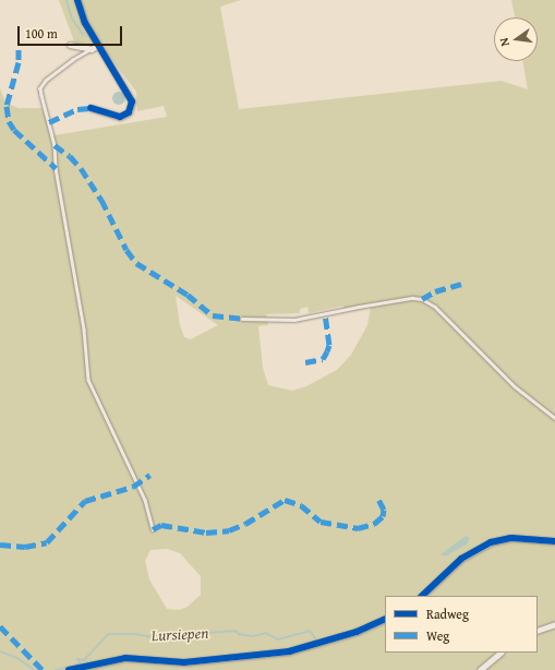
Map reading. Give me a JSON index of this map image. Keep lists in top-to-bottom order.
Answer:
{
  "water": ["Lursiepen"],
  "legend": ["Radweg", "Weg"],
  "scale_bar": "100 m",
  "north": "left"
}
